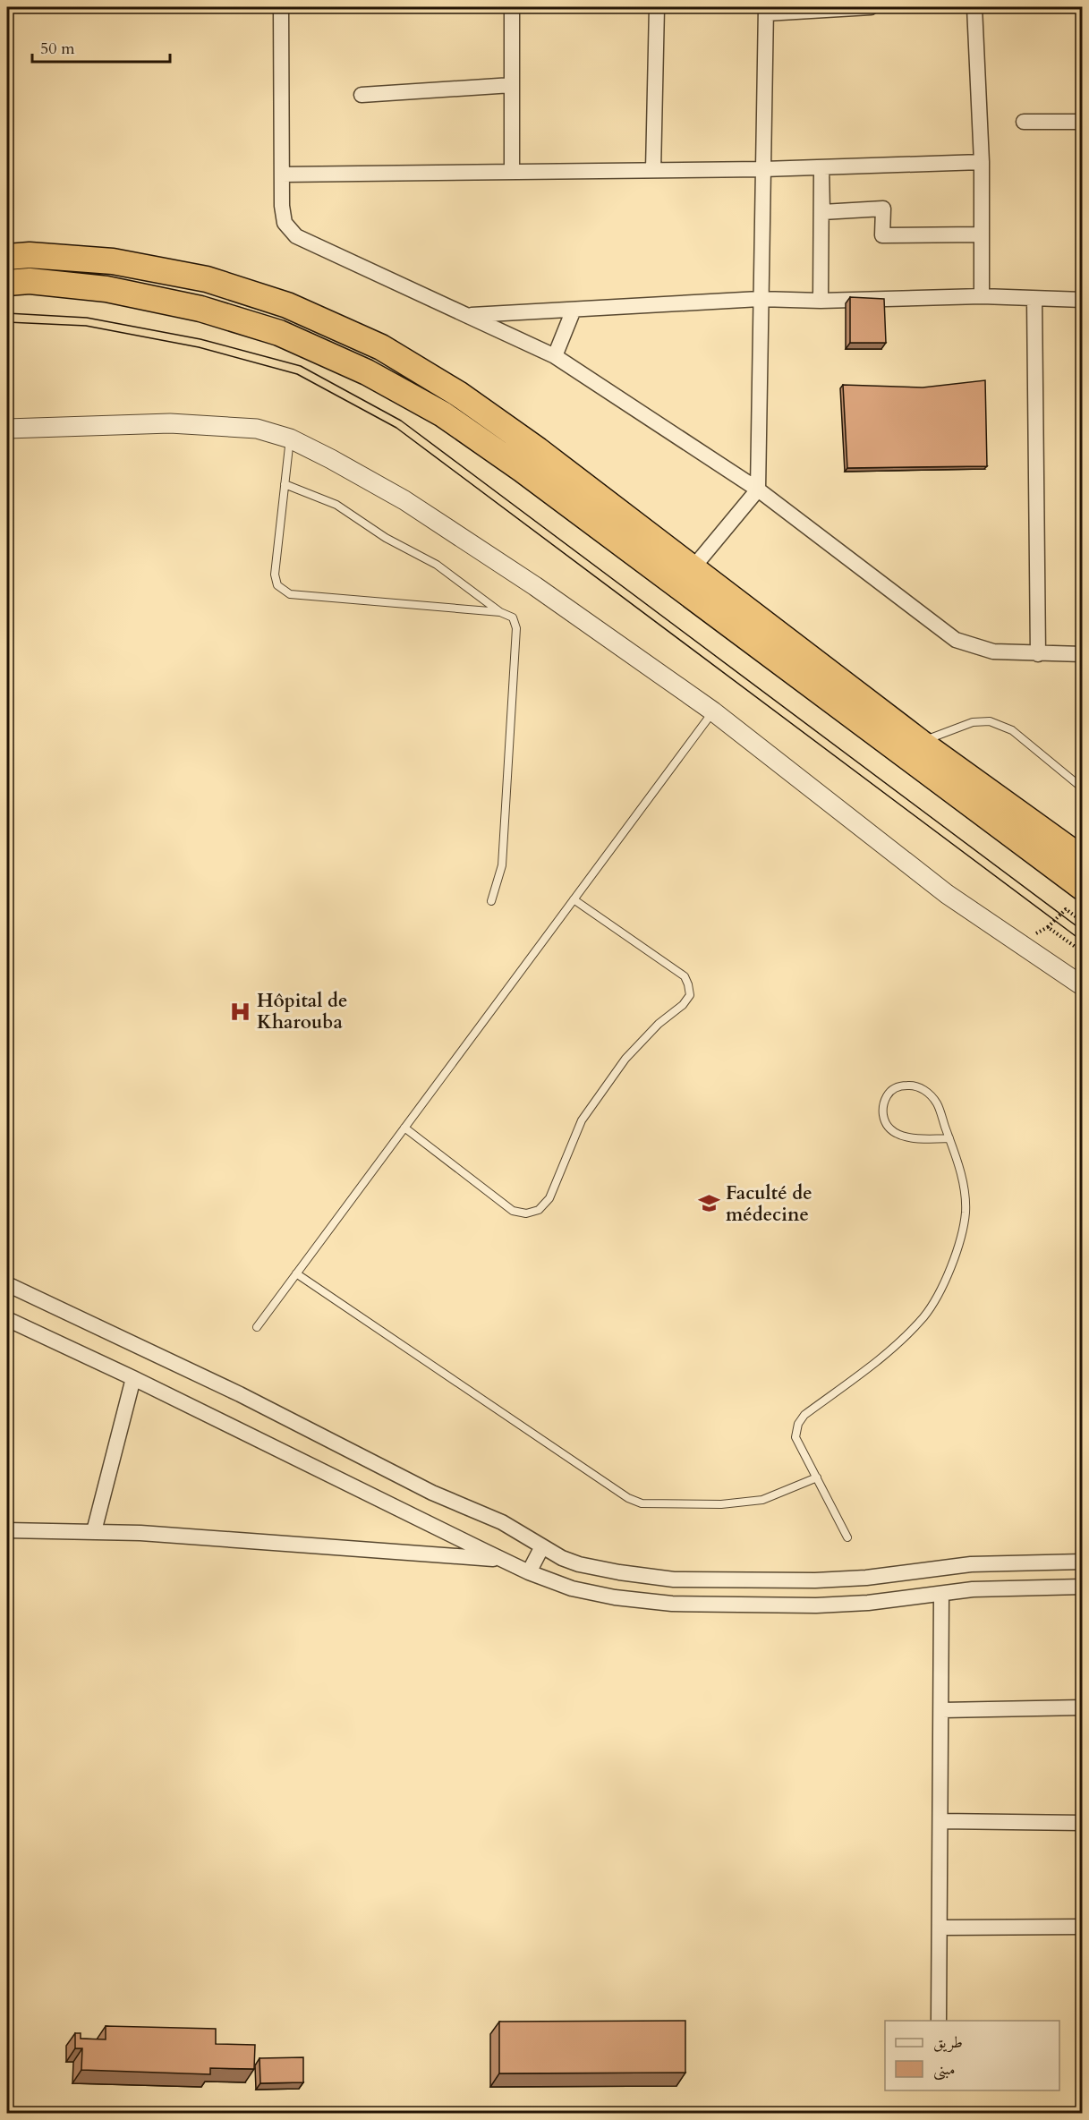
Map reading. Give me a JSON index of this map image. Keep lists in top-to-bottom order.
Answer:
{
  "places": {
    "hospital": ["Hôpital de Kharouba"],
    "school or university": ["Faculté de médecine"]
  },
  "legend": ["طريق", "مبنى"],
  "scale_bar": "50 m"
}
